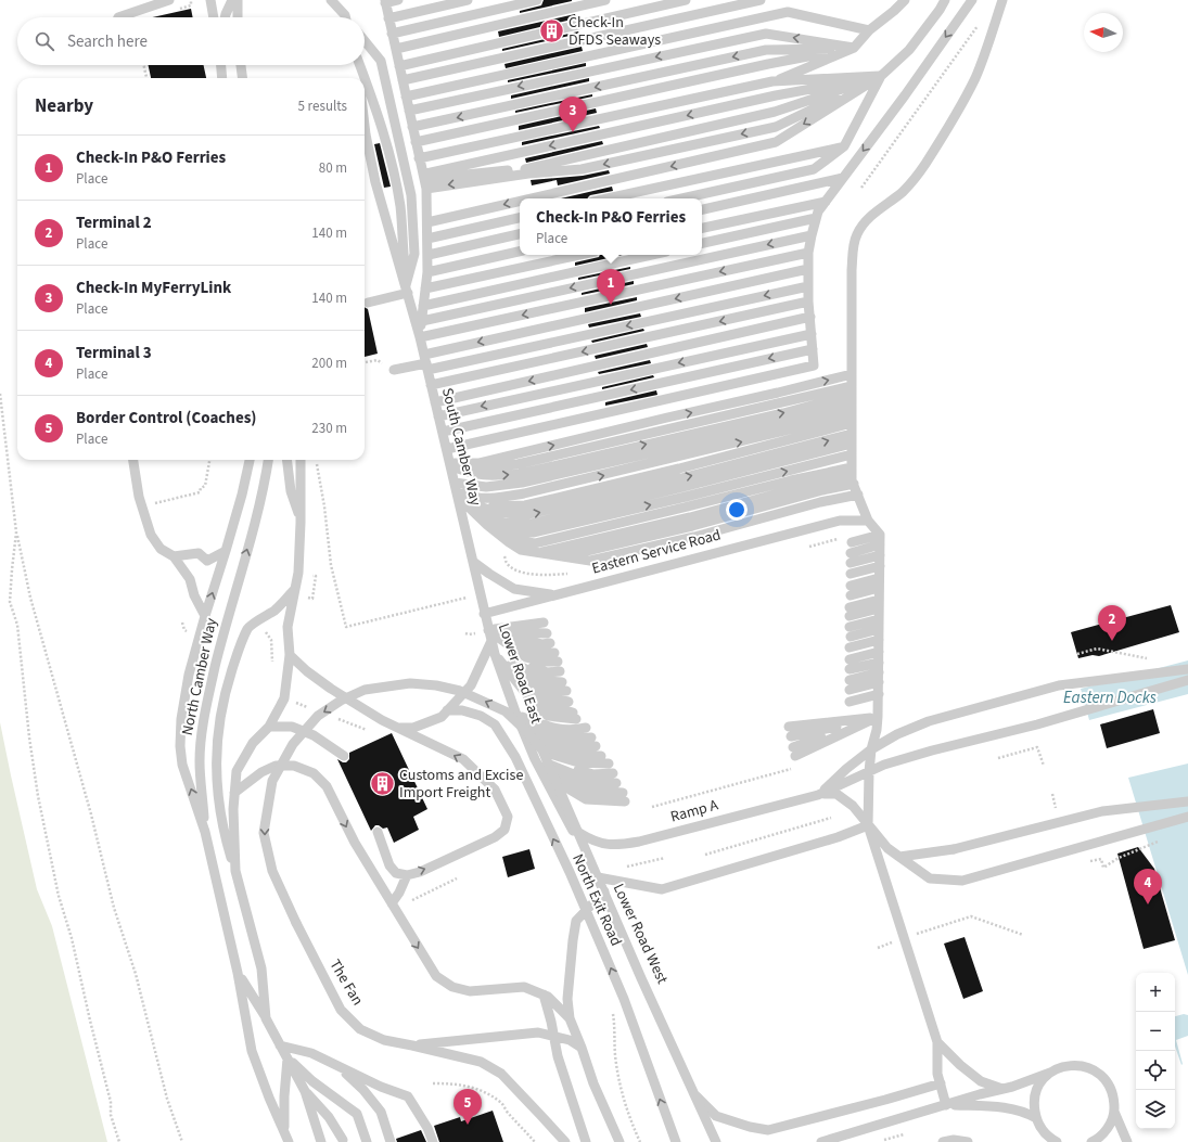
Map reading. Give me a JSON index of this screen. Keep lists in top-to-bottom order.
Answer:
{
  "streets": {
    "lane": [
      "South Camber Way",
      "Eastern Service Road",
      "Lower Road East",
      "North Camber Way",
      "Ramp A",
      "North Exit Road",
      "Lower Road West",
      "The Fan"
    ]
  },
  "crossings": [
    ["South Camber Way", "Eastern Service Road"],
    ["South Camber Way", "Lower Road East"],
    ["Eastern Service Road", "Lower Road East"],
    ["Lower Road East", "Lower Road West"],
    ["Ramp A", "The Fan"],
    ["Lower Road West", "The Fan"]
  ],
  "water": ["Eastern Docks"],
  "places": {
    "building": ["Check-In DFDS Seaways", "Customs and Excise Import Freight"]
  },
  "north": "left",
  "page": {
    "search": "Search here",
    "heading": ["Nearby", "5 results"],
    "pins": [
      "3",
      "1",
      "2",
      "4",
      "5"
    ],
    "list": [
      {
        "mark": "1",
        "name": "Check-In P&O Ferries",
        "note": "Place",
        "value": "80 m"
      },
      {
        "mark": "2",
        "name": "Terminal 2",
        "note": "Place",
        "value": "140 m"
      },
      {
        "mark": "3",
        "name": "Check-In MyFerryLink",
        "note": "Place",
        "value": "140 m"
      },
      {
        "mark": "4",
        "name": "Terminal 3",
        "note": "Place",
        "value": "200 m"
      },
      {
        "mark": "5",
        "name": "Border Control (Coaches)",
        "note": "Place",
        "value": "230 m"
      }
    ],
    "popup": ["Check-In P&O Ferries", "Place"],
    "map_buttons": ["+", "−"]
  }
}
